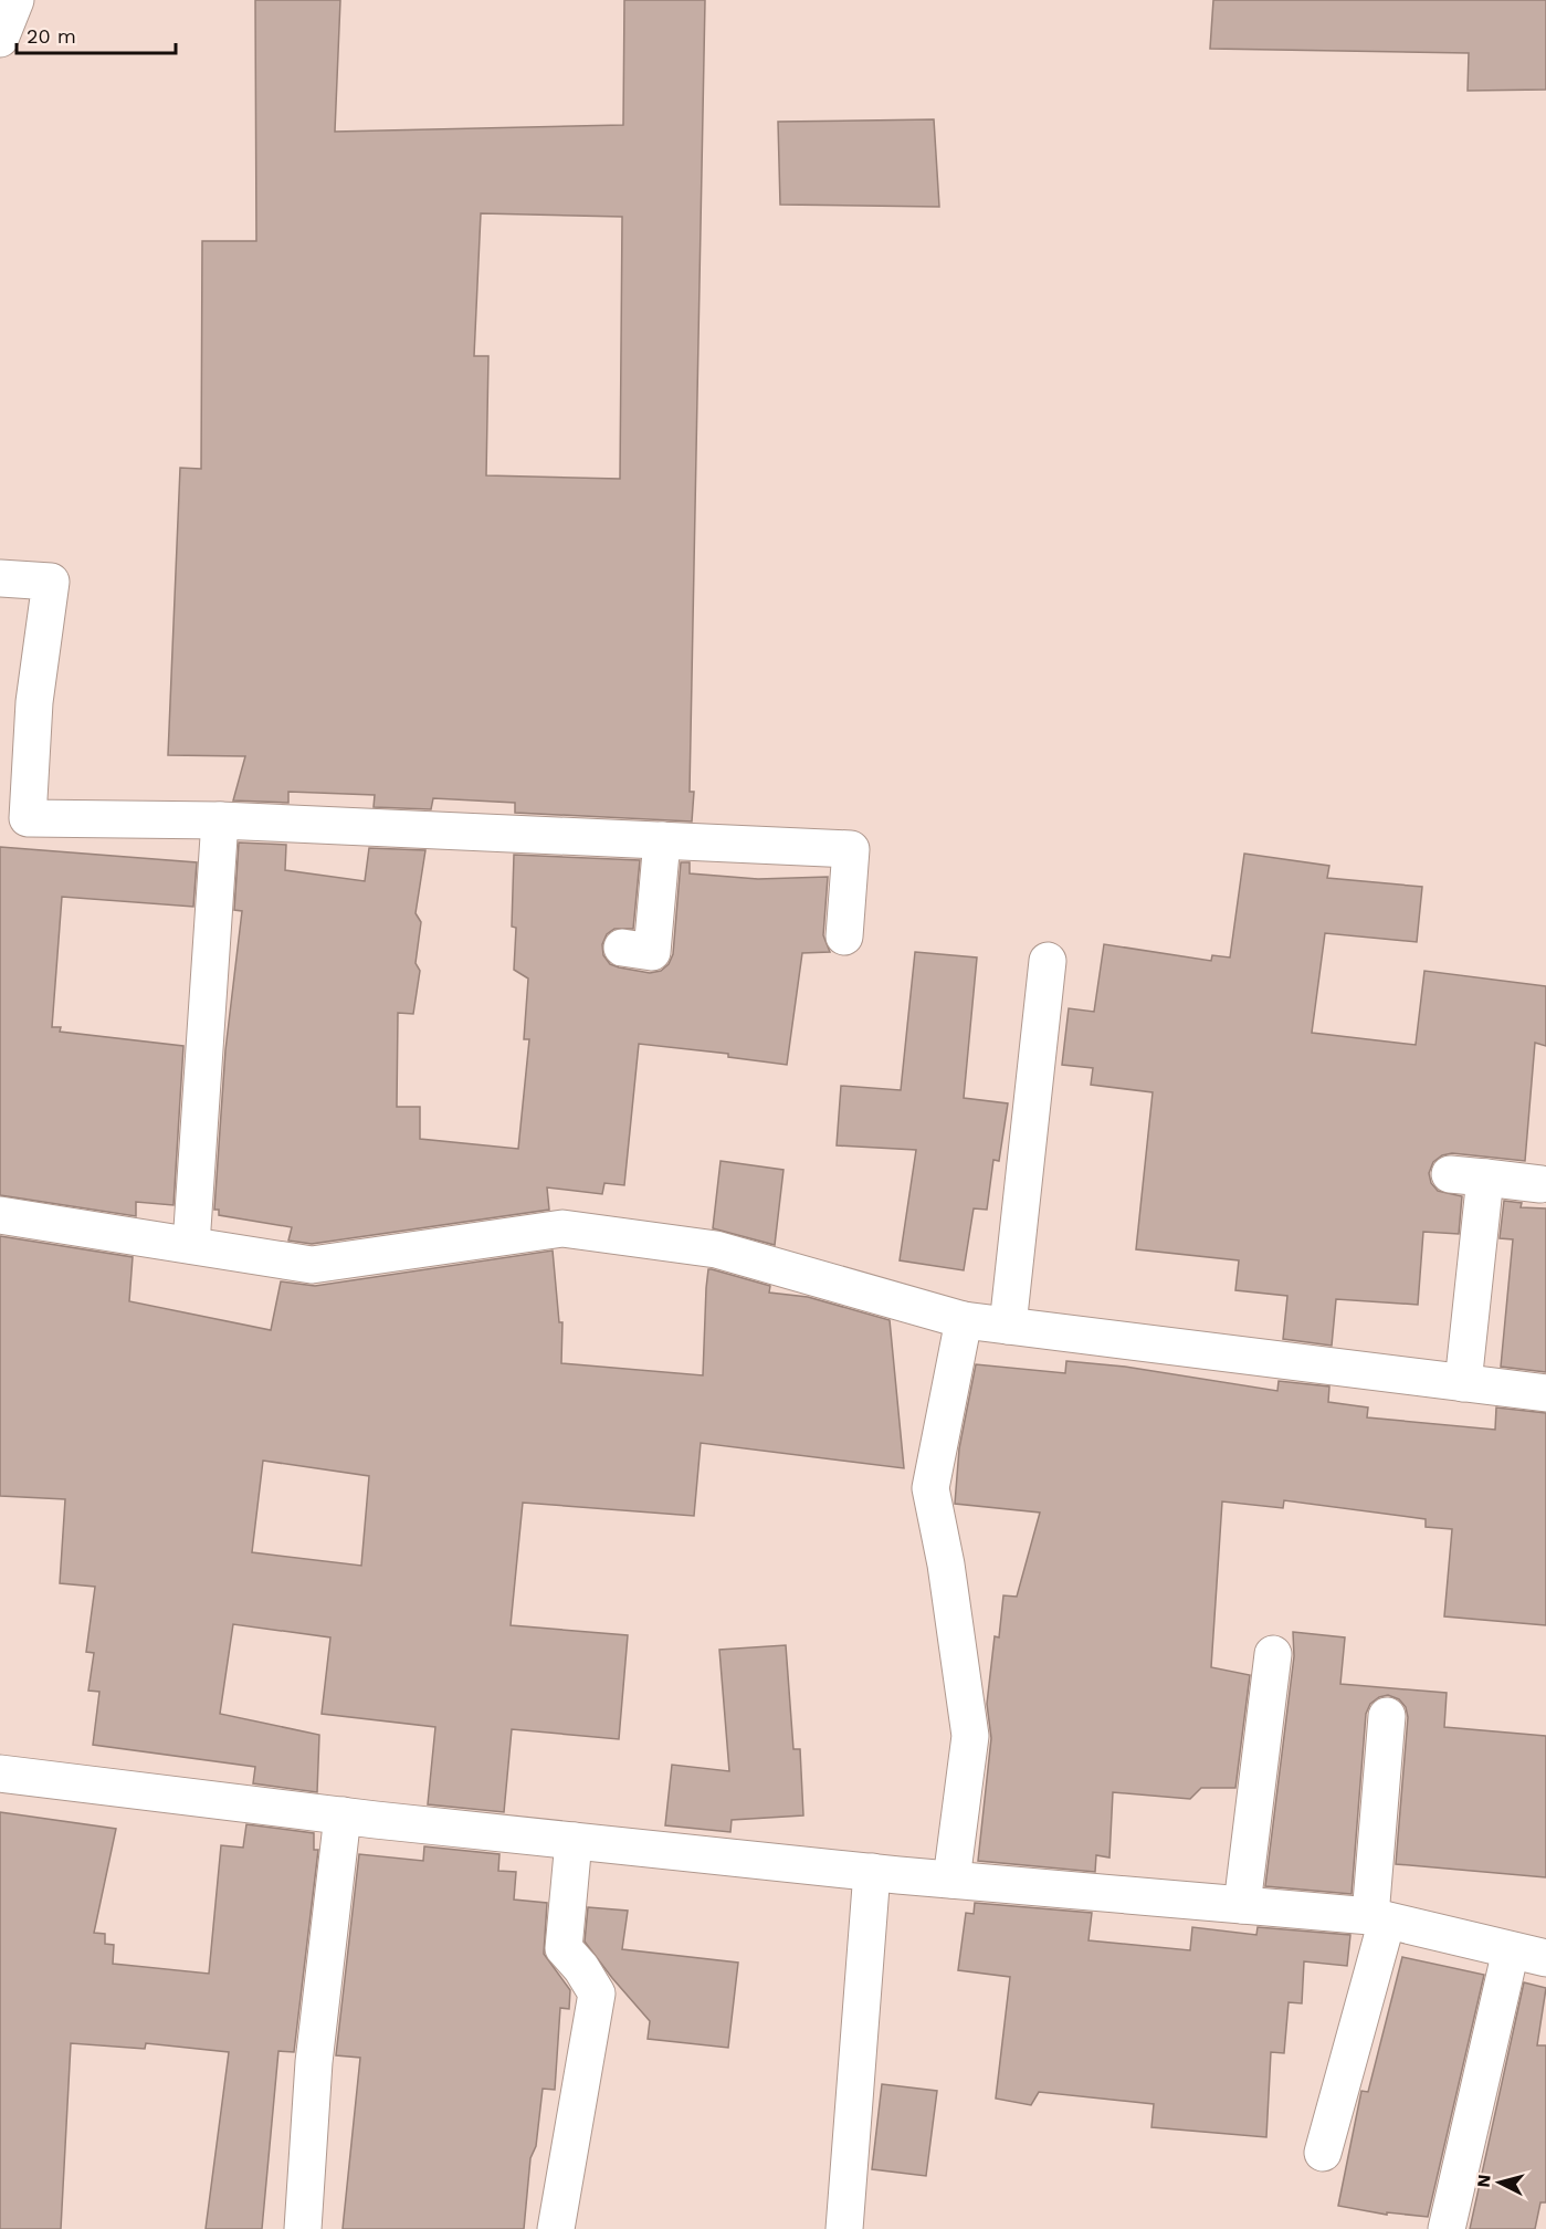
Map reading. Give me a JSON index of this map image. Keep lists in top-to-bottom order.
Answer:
{
  "scale_bar": "20 m",
  "north": "left"
}
